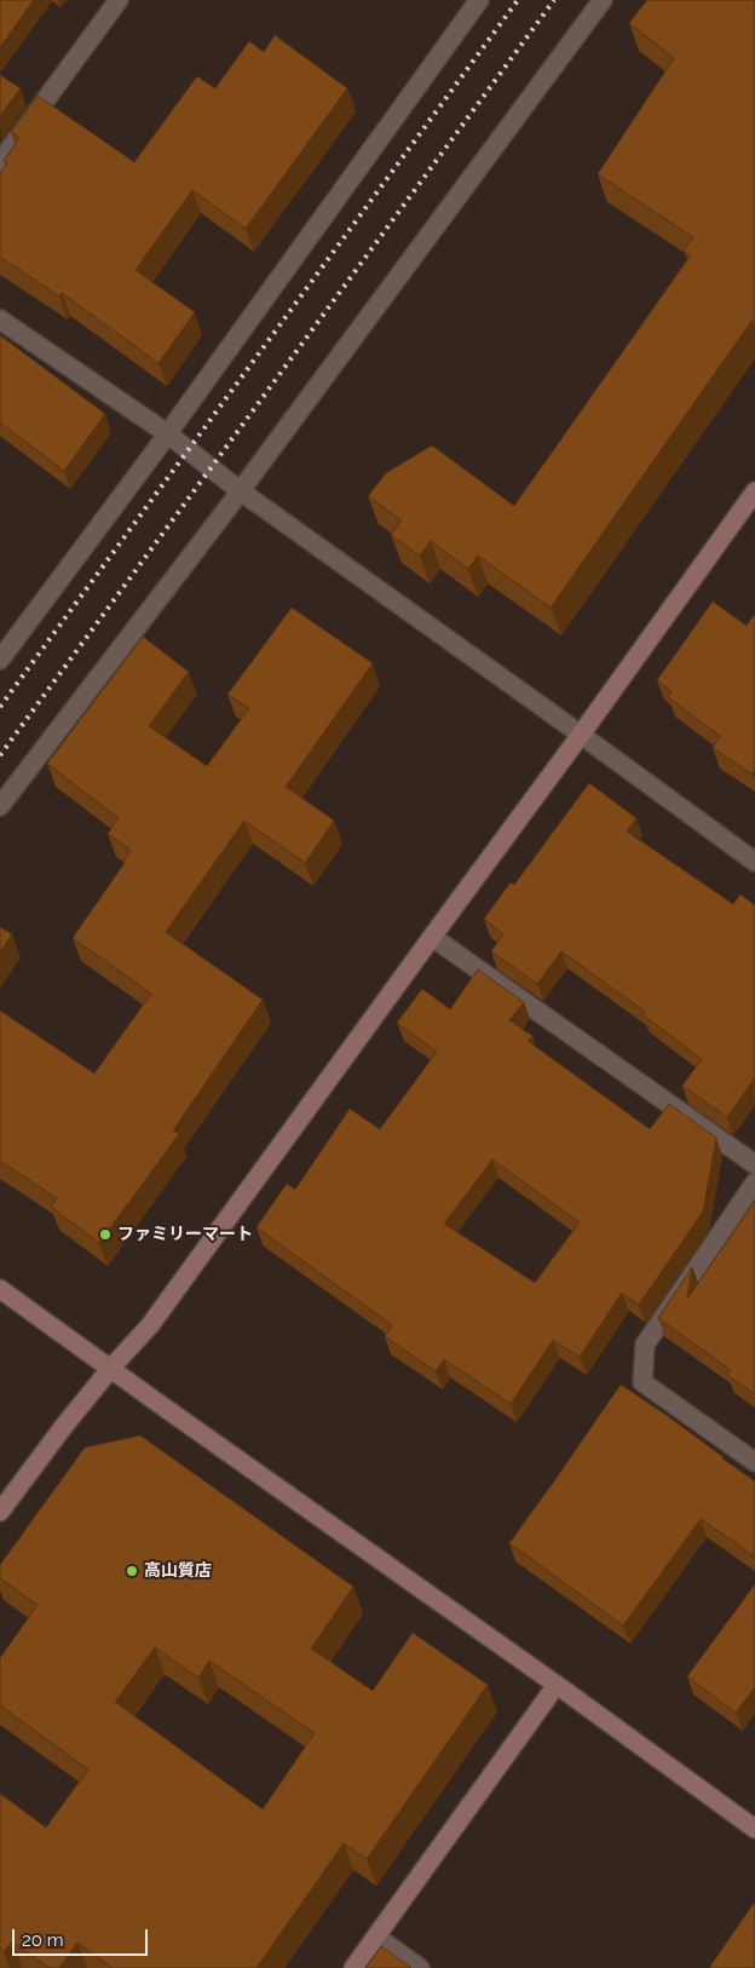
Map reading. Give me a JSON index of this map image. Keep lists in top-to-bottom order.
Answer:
{
  "places": ["ファミリーマート", "高山質店"],
  "scale_bar": "20 m"
}
